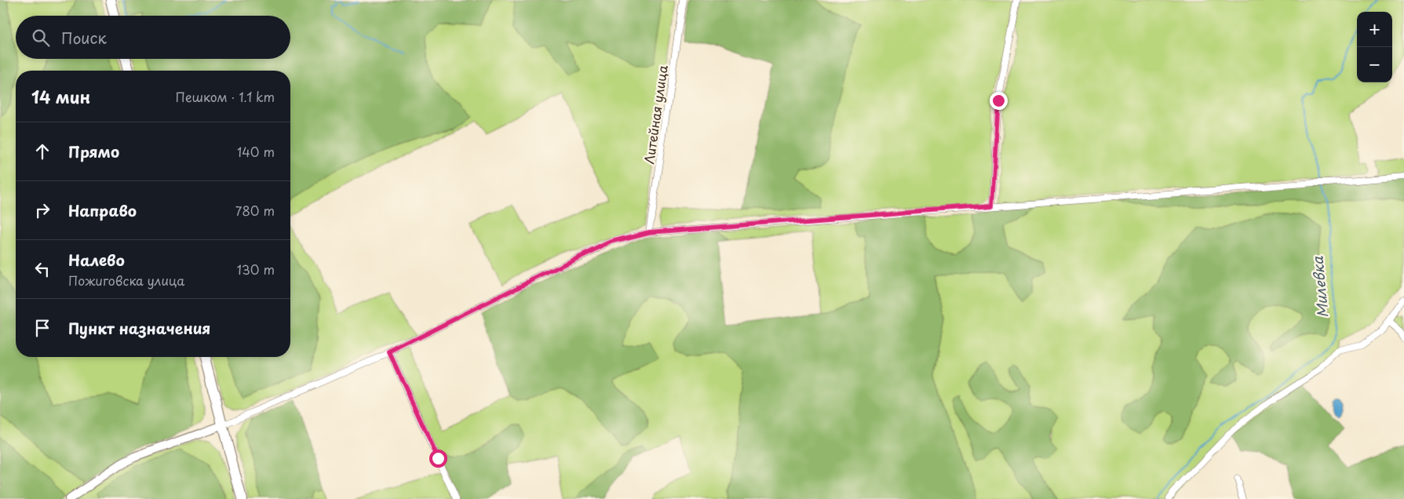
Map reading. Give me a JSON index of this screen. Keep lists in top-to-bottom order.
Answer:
{
  "streets": {
    "street": ["Литейная улица"]
  },
  "water": ["Милевка"],
  "page": {
    "map_buttons": ["+", "−"],
    "search": "Поиск",
    "heading": ["14 мин", "Пешком · 1.1 km"],
    "list": [
      ["Прямо", "140 m"],
      ["Направо", "780 m"],
      ["Налево", "Пожиговска улица", "130 m"],
      "Пункт назначения"
    ]
  }
}
